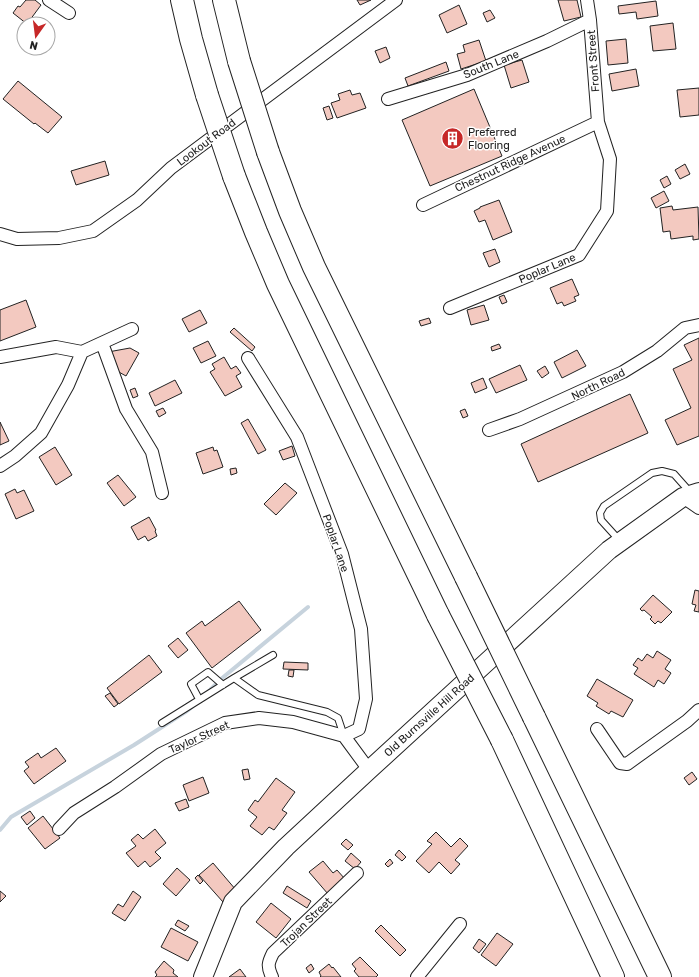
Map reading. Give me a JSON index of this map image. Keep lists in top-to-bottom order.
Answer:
{
  "streets": {
    "street": [
      "Front Street",
      "South Lane",
      "Lookout Road",
      "Chestnut Ridge Avenue",
      "Poplar Lane",
      "North Road",
      "Old Burnsville Hill Road",
      "Taylor Street",
      "Trojan Street"
    ]
  },
  "crossings": [
    ["Front Street", "South Lane"],
    ["Front Street", "Chestnut Ridge Avenue"],
    ["Front Street", "Poplar Lane"],
    ["Chestnut Ridge Avenue", "Poplar Lane"],
    ["Poplar Lane", "Taylor Street"]
  ],
  "places": {
    "building": ["Preferred Flooring"]
  },
  "north": "bottom"
}
